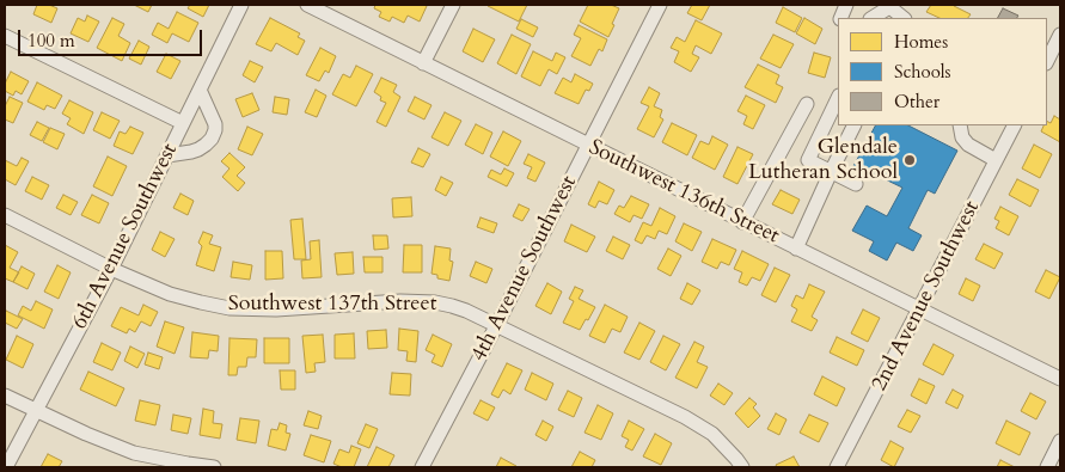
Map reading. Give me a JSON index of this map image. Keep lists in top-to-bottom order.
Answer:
{
  "streets": {
    "street": [
      "Southwest 136th Street",
      "6th Avenue Southwest",
      "4th Avenue Southwest",
      "2nd Avenue Southwest",
      "Southwest 137th Street"
    ]
  },
  "crossings": [
    ["Southwest 136th Street", "4th Avenue Southwest"],
    ["Southwest 136th Street", "2nd Avenue Southwest"],
    ["6th Avenue Southwest", "Southwest 137th Street"],
    ["4th Avenue Southwest", "Southwest 137th Street"]
  ],
  "places": ["Glendale Lutheran School"],
  "legend": ["Homes", "Schools", "Other"],
  "scale_bar": "100 m"
}
